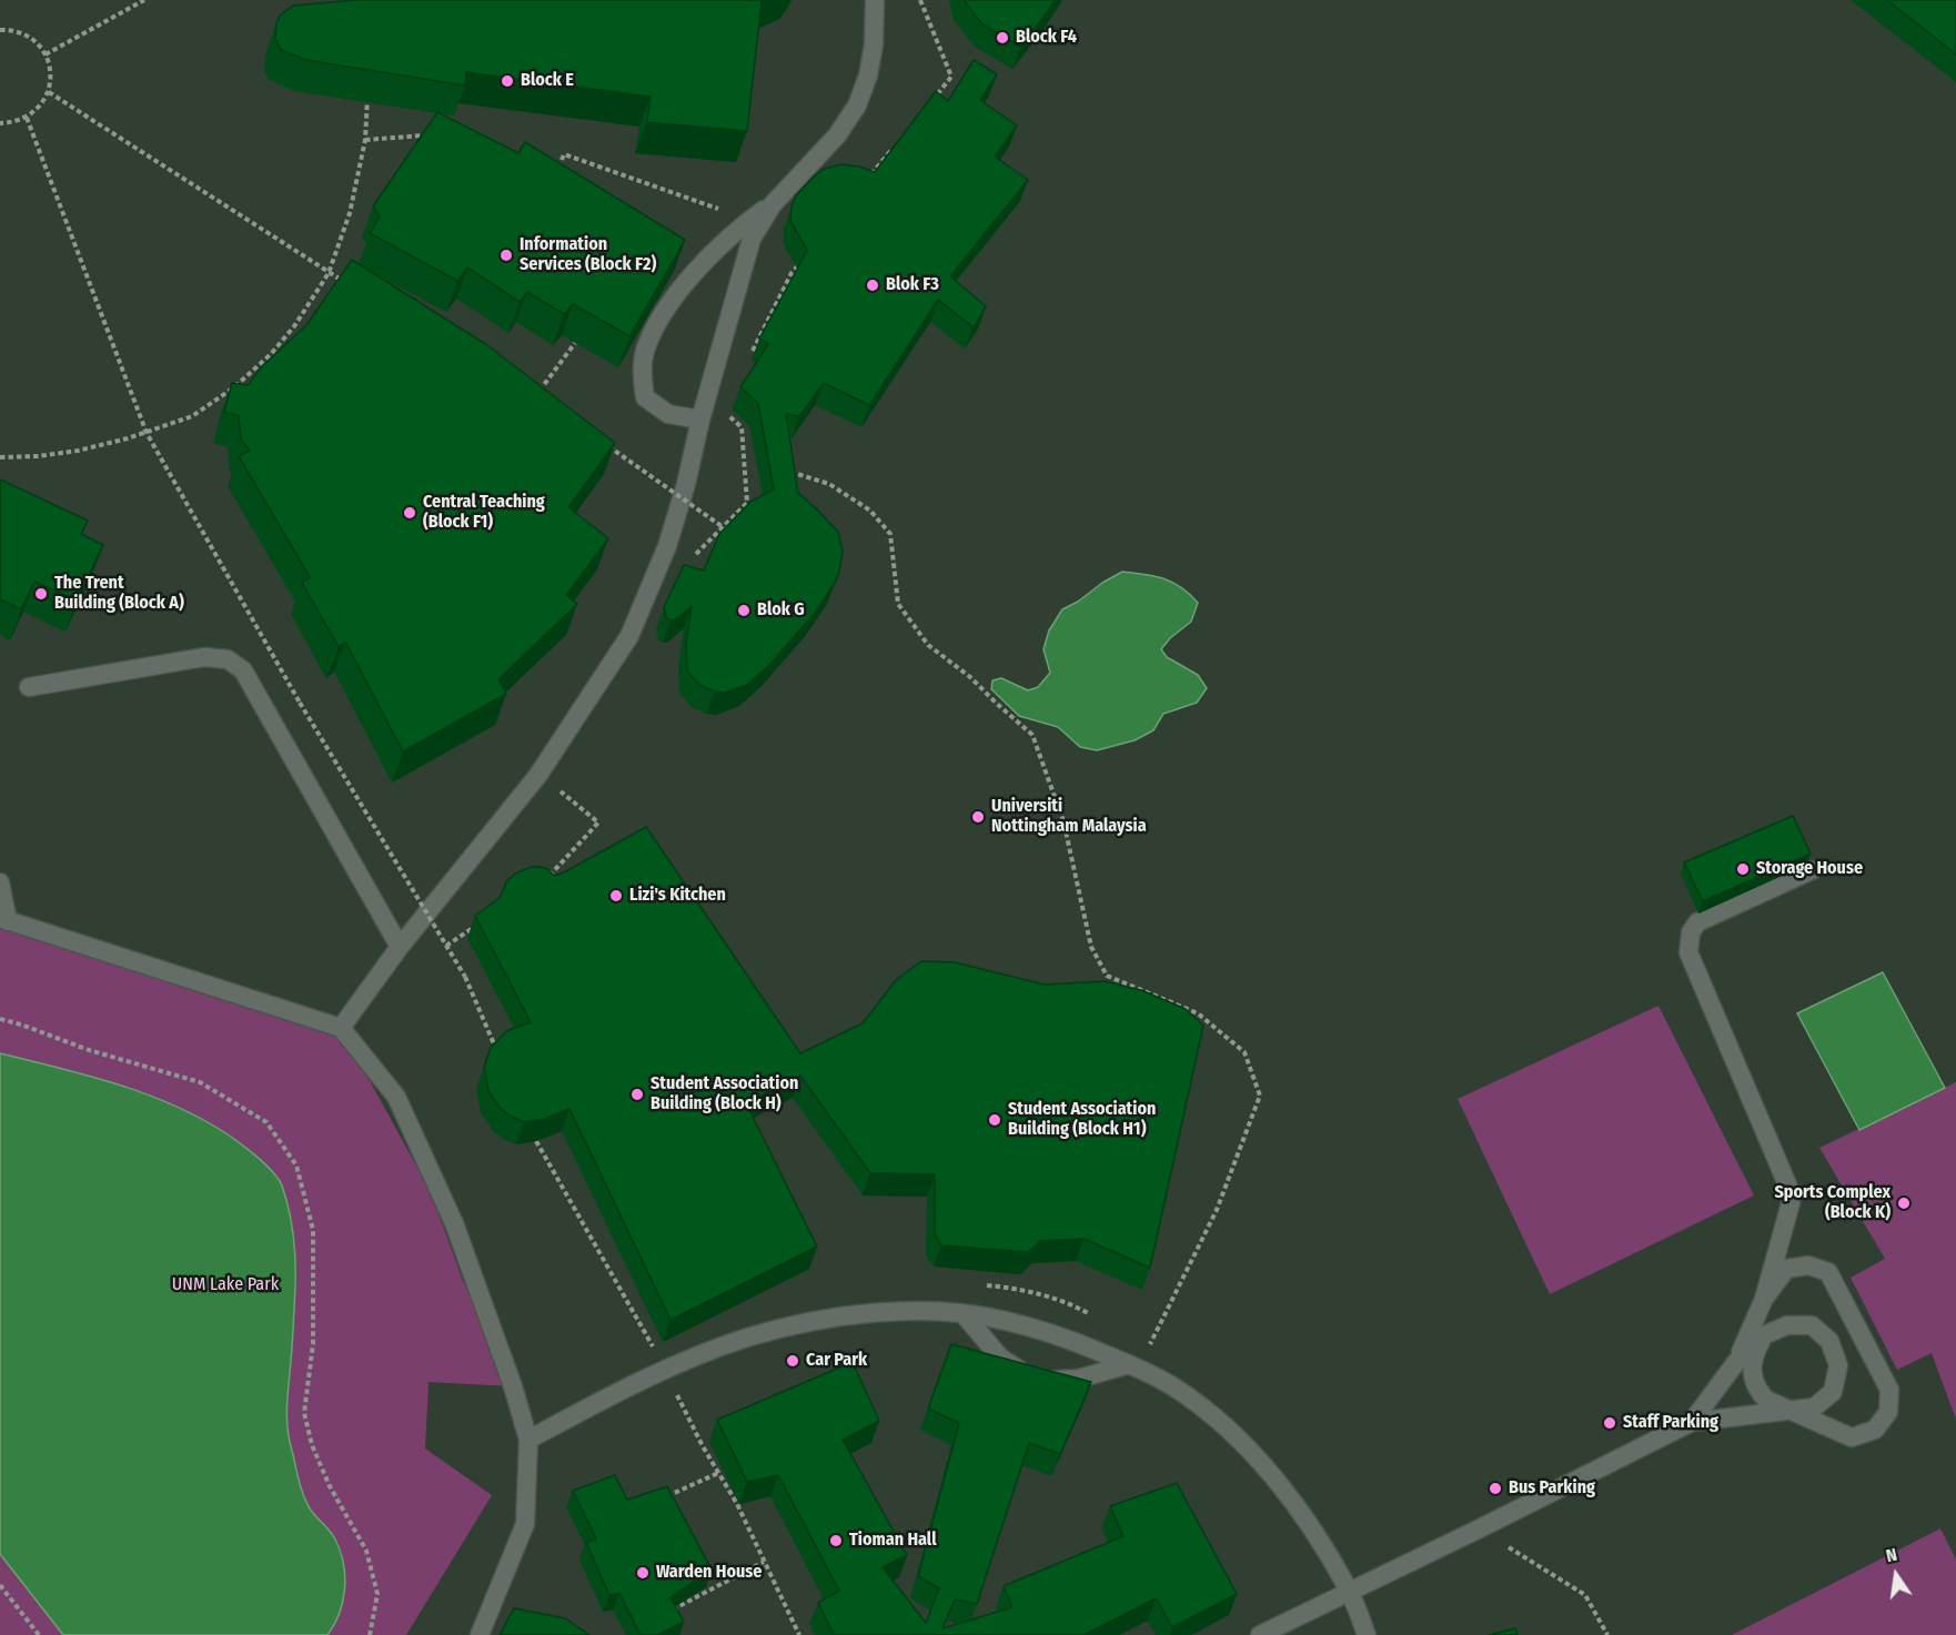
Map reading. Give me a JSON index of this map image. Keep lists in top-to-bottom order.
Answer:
{
  "parks": ["UNM Lake Park"],
  "places": [
    "Block F4",
    "Block E",
    "Information Services (Block F2)",
    "Blok F3",
    "Central Teaching (Block F1)",
    "The Trent Building (Block A)",
    "Blok G",
    "Universiti Nottingham Malaysia",
    "Storage House",
    "Lizi's Kitchen",
    "Student Association Building (Block H)",
    "Student Association Building (Block H1)",
    "Sports Complex (Block K)",
    "Car Park",
    "Staff Parking",
    "Bus Parking",
    "Tioman Hall",
    "Warden House"
  ],
  "north": "top"
}
